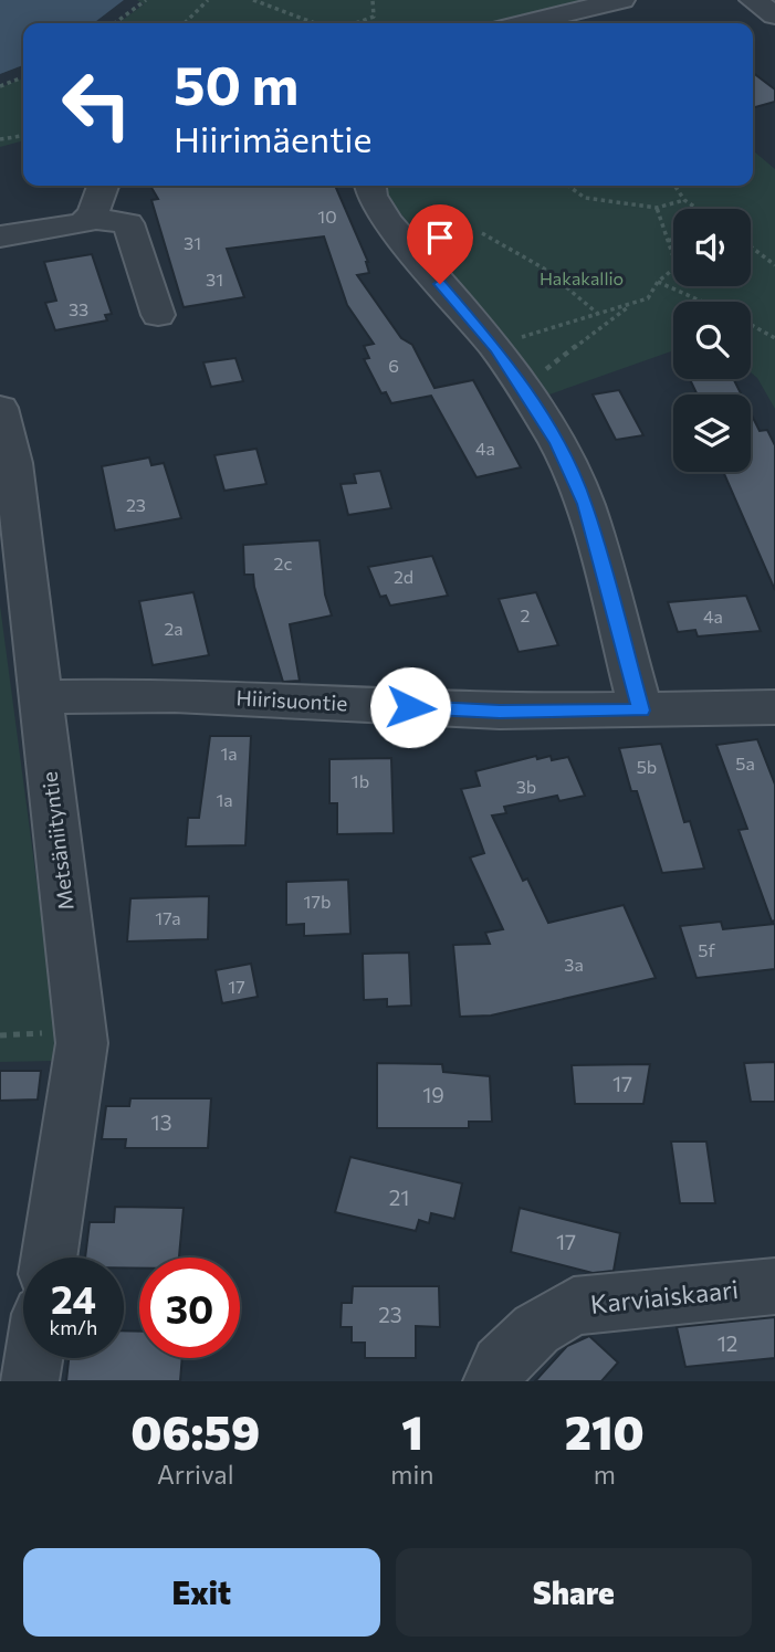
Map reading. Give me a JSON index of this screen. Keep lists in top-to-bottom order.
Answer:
{
  "streets": {
    "street": ["Hiirisuontie", "Metsäniityntie", "Karviaiskaari"]
  },
  "crossings": [
    ["Hiirisuontie", "Metsäniityntie"]
  ],
  "parks": ["Hakakallio"],
  "house_numbers": [
    "10",
    "31",
    "31",
    "33",
    "6",
    "4a",
    "23",
    "2c",
    "2d",
    "2",
    "4a",
    "2a",
    "1a",
    "5a",
    "5b",
    "1b",
    "3b",
    "1a",
    "17b",
    "17a",
    "5f",
    "3a",
    "17",
    "17",
    "19",
    "13",
    "21",
    "17",
    "23",
    "12"
  ],
  "page": {
    "turn": ["50 m", "Hiirimäentie"],
    "speed": "24 km/h",
    "limit": "30",
    "eta": [
      "06:59",
      "Arrival",
      "1",
      "min",
      "210",
      "m"
    ],
    "buttons": ["Exit", "Share"]
  }
}
